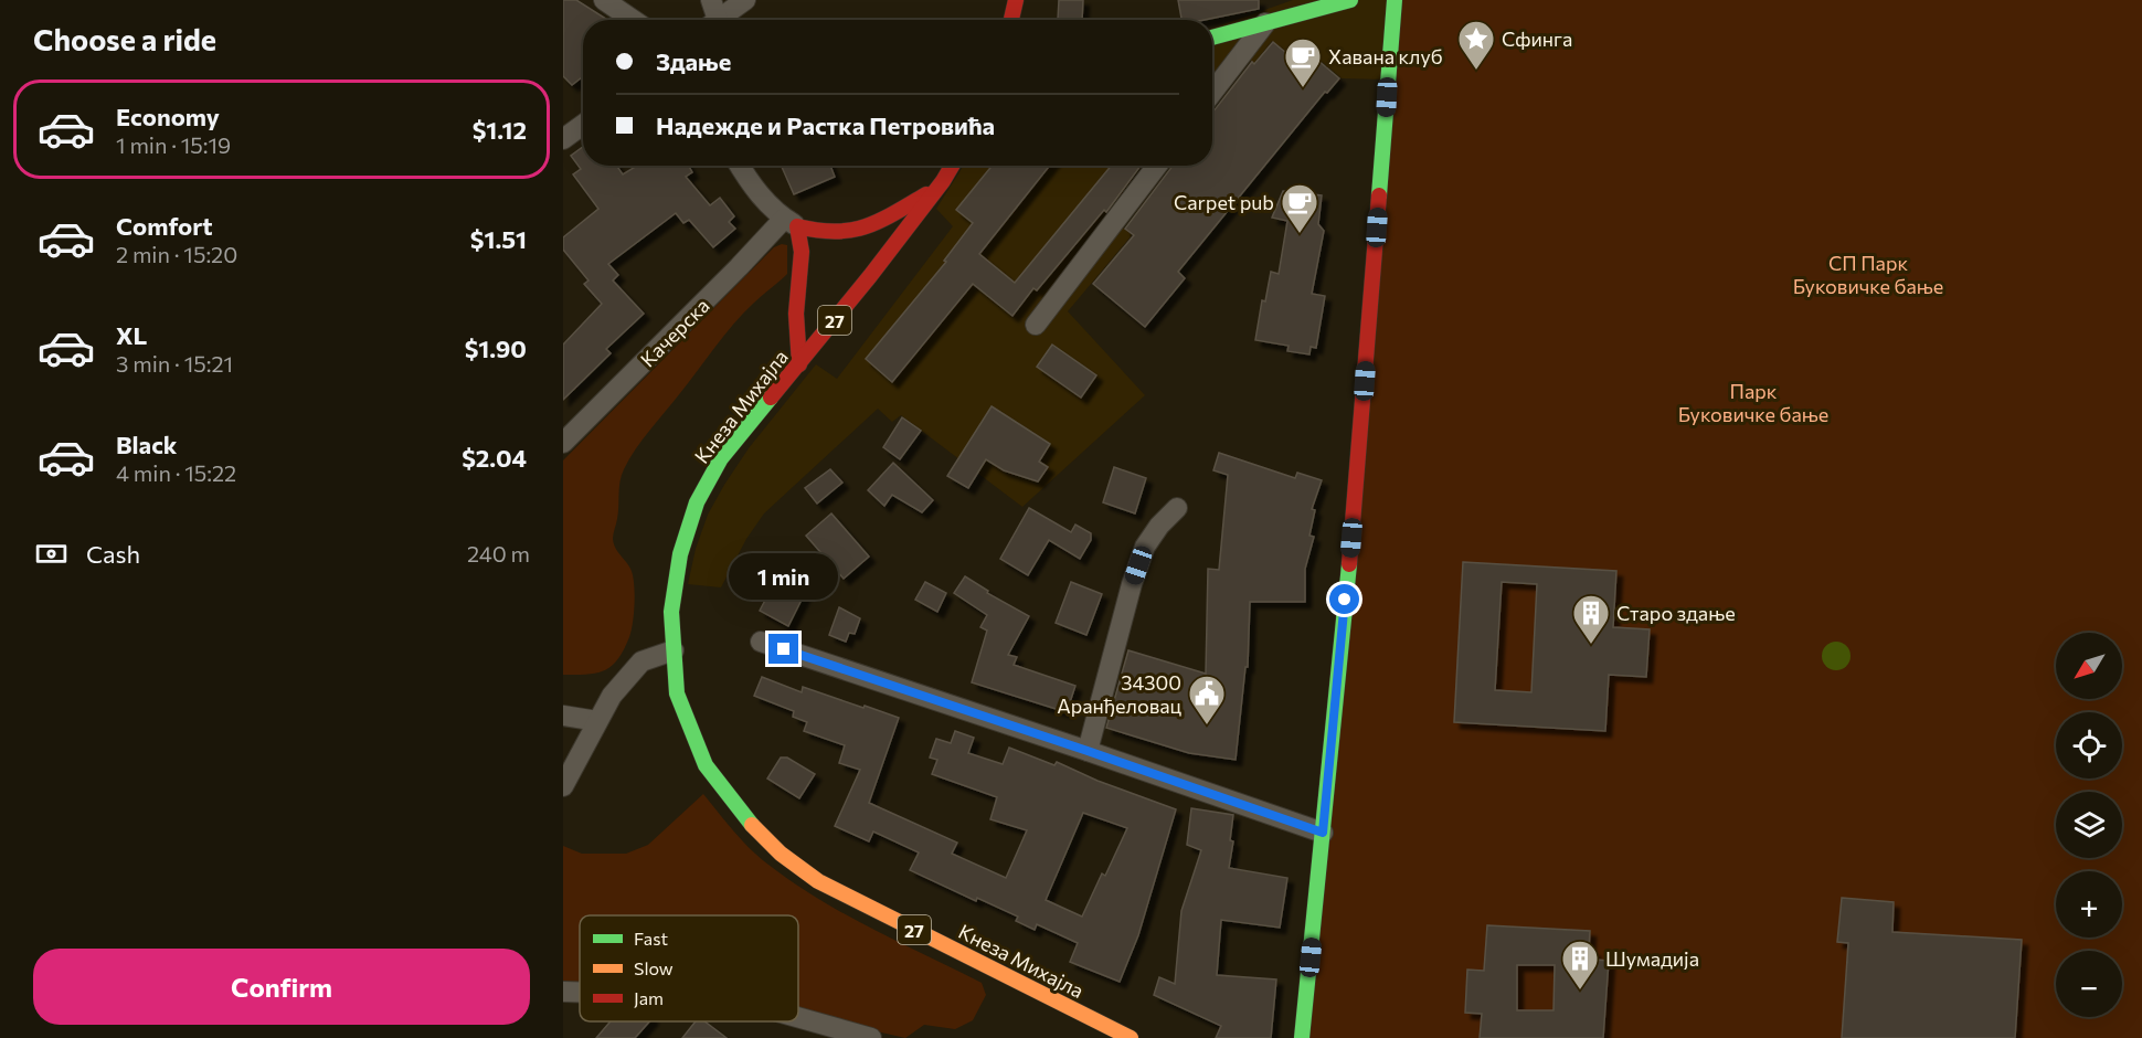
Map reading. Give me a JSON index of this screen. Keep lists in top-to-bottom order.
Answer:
{
  "streets": {
    "main road": ["27", "Кнеза Михајла"],
    "street": ["Качерска"]
  },
  "parks": ["СП Парк Буковичке бање", "Парк Буковичке бање"],
  "places": {
    "place": ["Сфинга"],
    "cafe": ["Хавана клуб", "Carpet pub"],
    "building": ["Старо здање", "Шумадија"],
    "public building": ["34300 Аранђеловац"]
  },
  "legend": ["Fast", "Slow", "Jam"],
  "north": "bottom left",
  "page": {
    "heading": "Choose a ride",
    "banner": ["Здање", "Надежде и Растка Петровића"],
    "list": [
      {
        "name": "Economy",
        "note": "1 min · 15:19",
        "value": "$1.12"
      },
      {
        "name": "Comfort",
        "note": "2 min · 15:20",
        "value": "$1.51"
      },
      {
        "name": "XL",
        "note": "3 min · 15:21",
        "value": "$1.90"
      },
      {
        "name": "Black",
        "note": "4 min · 15:22",
        "value": "$2.04"
      }
    ],
    "pay": ["Cash", "240 m"],
    "bubble": "1 min",
    "map_buttons": ["+", "−"],
    "buttons": "Confirm"
  }
}
